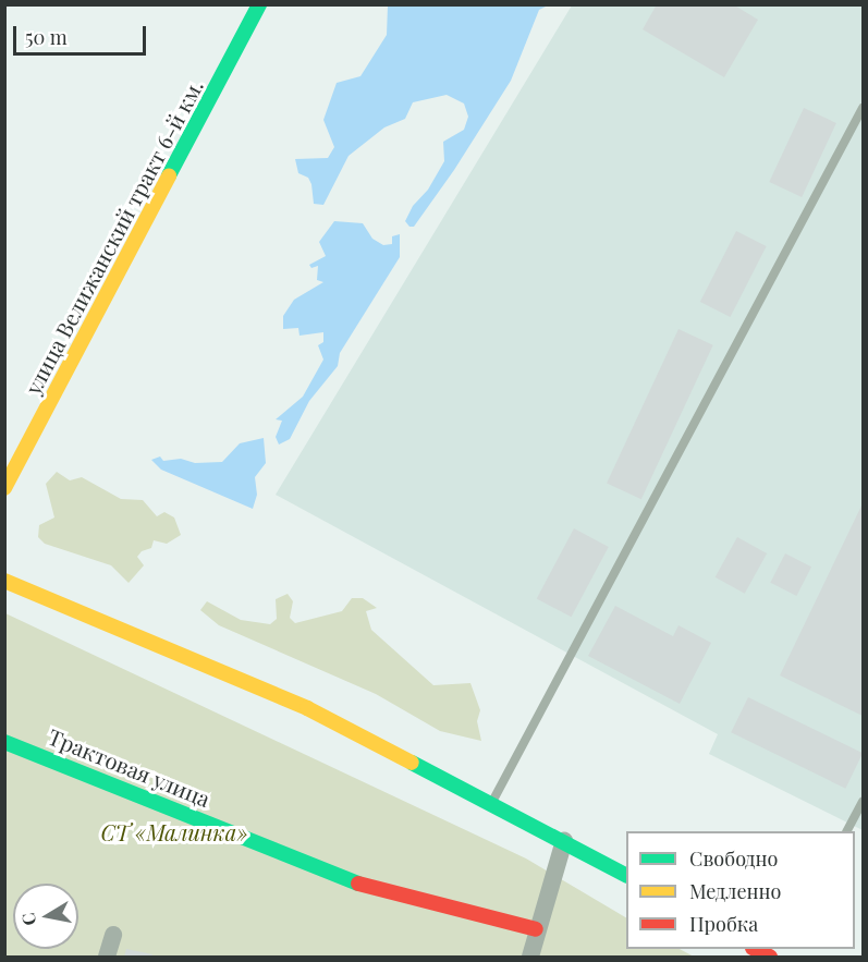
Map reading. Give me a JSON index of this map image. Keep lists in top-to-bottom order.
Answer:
{
  "streets": {
    "street": ["улица Велижанский тракт 6-й км.", "Трактовая улица"]
  },
  "parks": ["CТ «Малинка»"],
  "legend": ["Свободно", "Медленно", "Пробка"],
  "scale_bar": "50 m",
  "north": "left"
}
